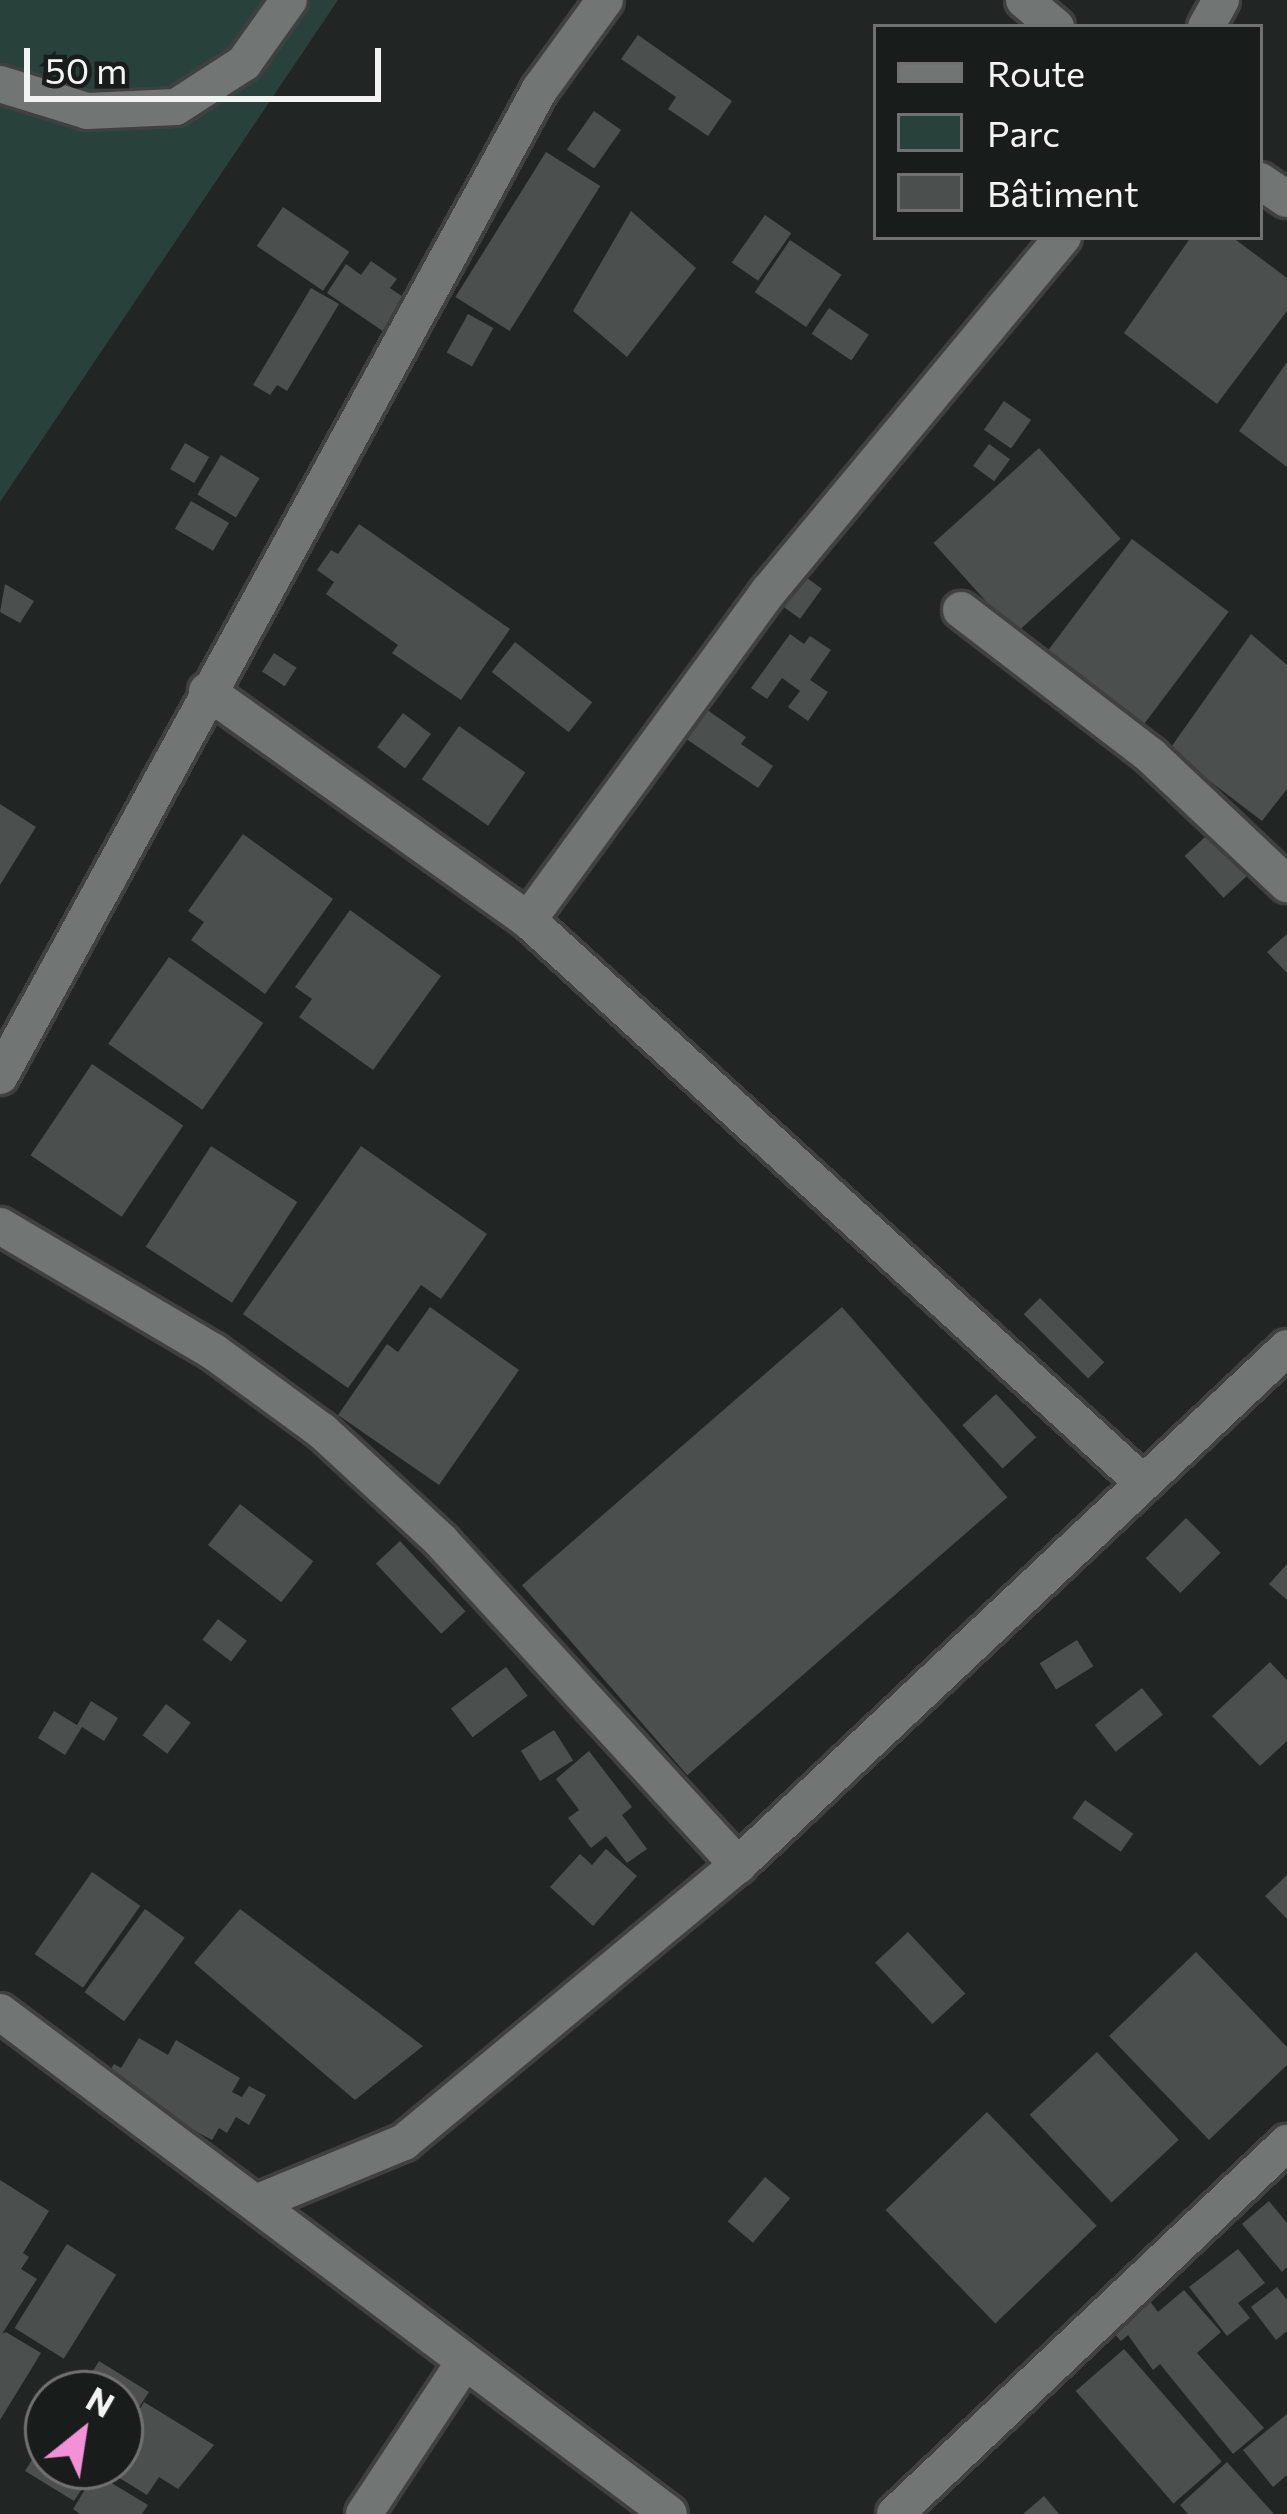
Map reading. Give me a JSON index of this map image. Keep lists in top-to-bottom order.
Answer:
{
  "legend": ["Route", "Parc", "Bâtiment"],
  "scale_bar": "50 m",
  "north": "top right"
}
